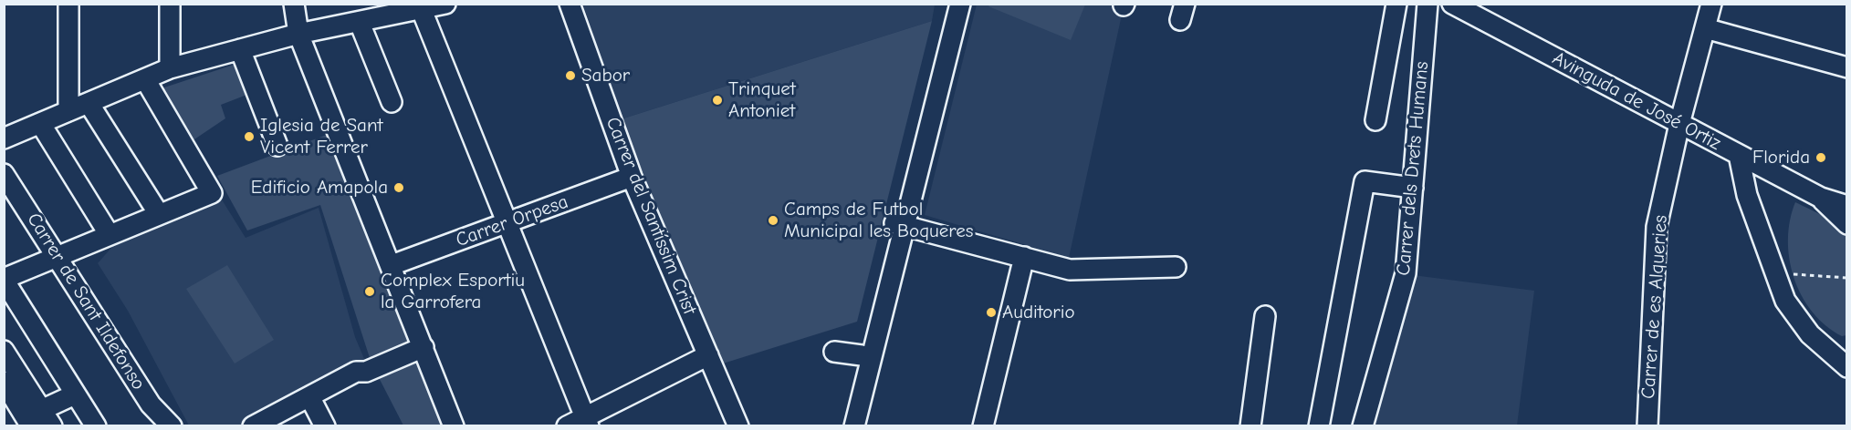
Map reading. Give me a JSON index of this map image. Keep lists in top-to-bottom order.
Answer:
{
  "streets": {
    "street": [
      "Avinguda de José Ortiz",
      "Carrer dels Drets Humans",
      "Carrer del Santíssim Crist",
      "Carrer Orpesa",
      "Carrer de Sant Ildefonso",
      "Carrer de es Alqueries"
    ]
  },
  "crossings": [
    ["Avinguda de José Ortiz", "Carrer de es Alqueries"],
    ["Carrer del Santíssim Crist", "Carrer Orpesa"]
  ],
  "places": [
    "Sabor",
    "Trinquet Antoniet",
    "Iglesia de Sant Vicent Ferrer",
    "Florida",
    "Edificio Amapola",
    "Camps de Futbol Municipal les Boqueres",
    "Complex Esportiu la Garrofera",
    "Auditorio"
  ]
}
